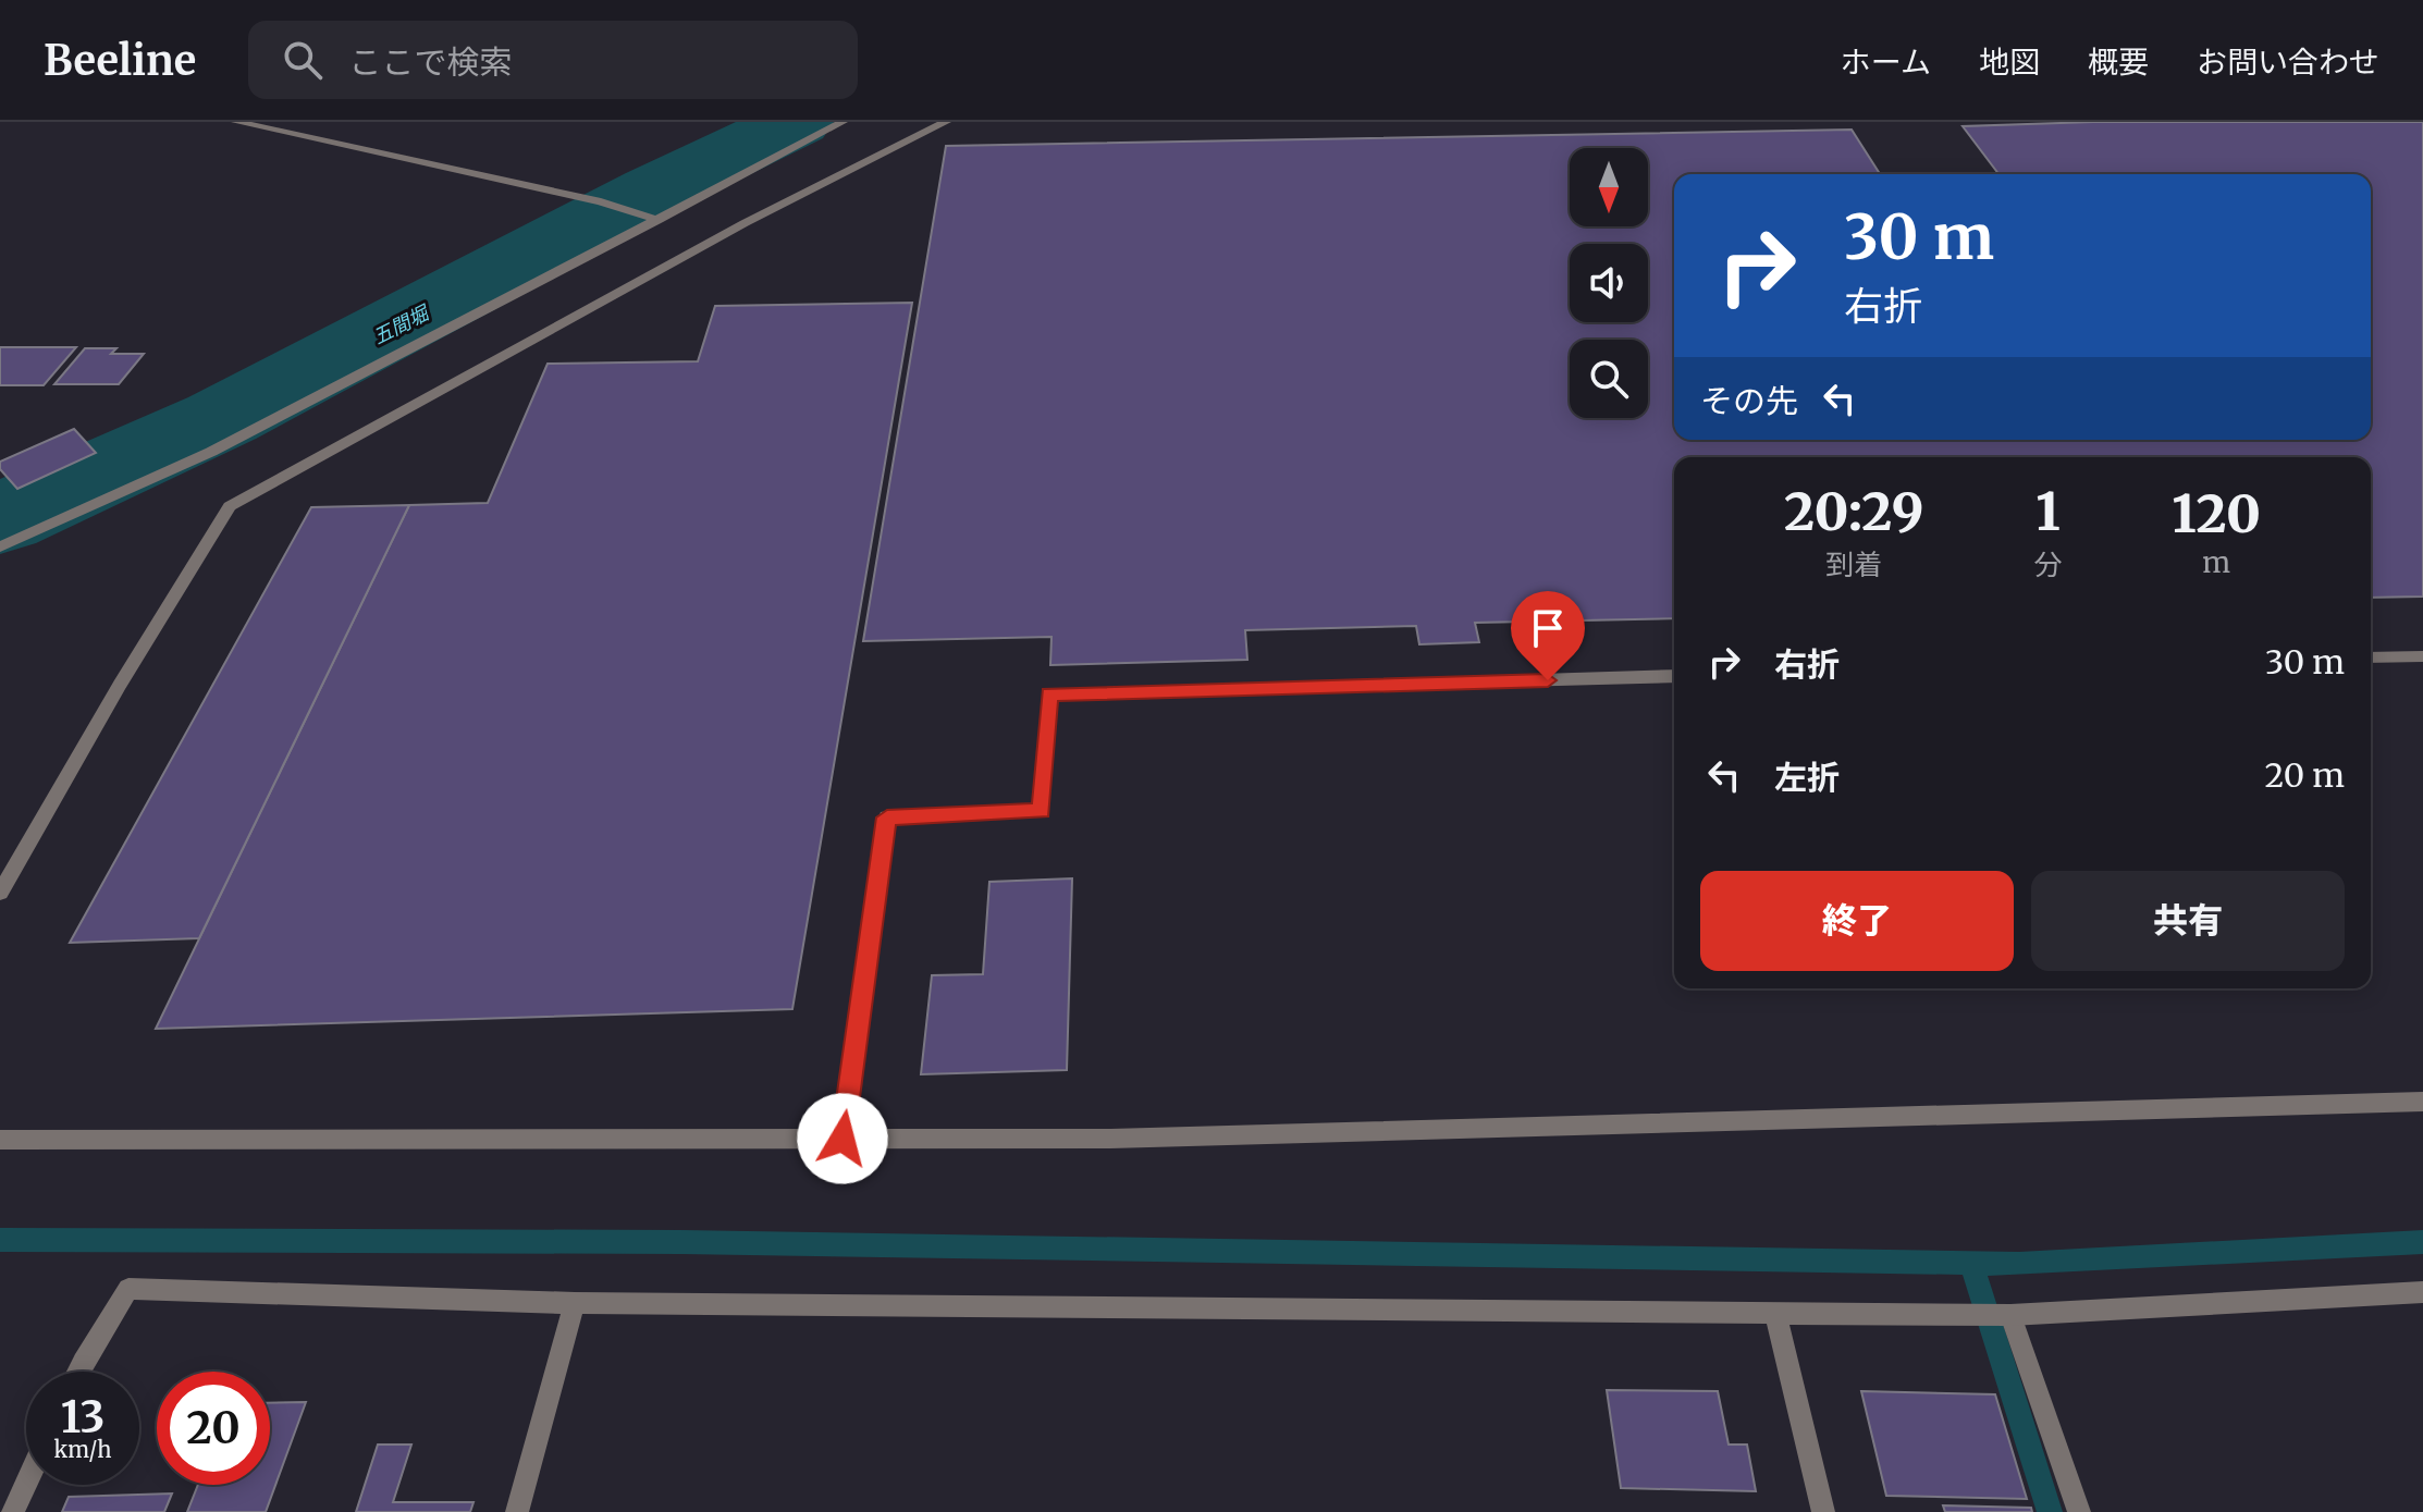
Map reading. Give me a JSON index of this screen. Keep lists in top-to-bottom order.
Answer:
{
  "water": ["五間堀"],
  "north": "bottom",
  "page": {
    "header": "Beeline",
    "search": "ここで検索",
    "nav": [
      "ホーム",
      "地図",
      "概要",
      "お問い合わせ"
    ],
    "turn": ["30 m", "右折"],
    "then": "その先",
    "eta": [
      "20:29",
      "到着",
      "1",
      "分",
      "120",
      "m"
    ],
    "list": [
      {
        "name": "右折",
        "value": "30 m"
      },
      {
        "name": "左折",
        "value": "20 m"
      }
    ],
    "buttons": ["終了", "共有"],
    "speed": "13 km/h",
    "limit": "20"
  }
}
